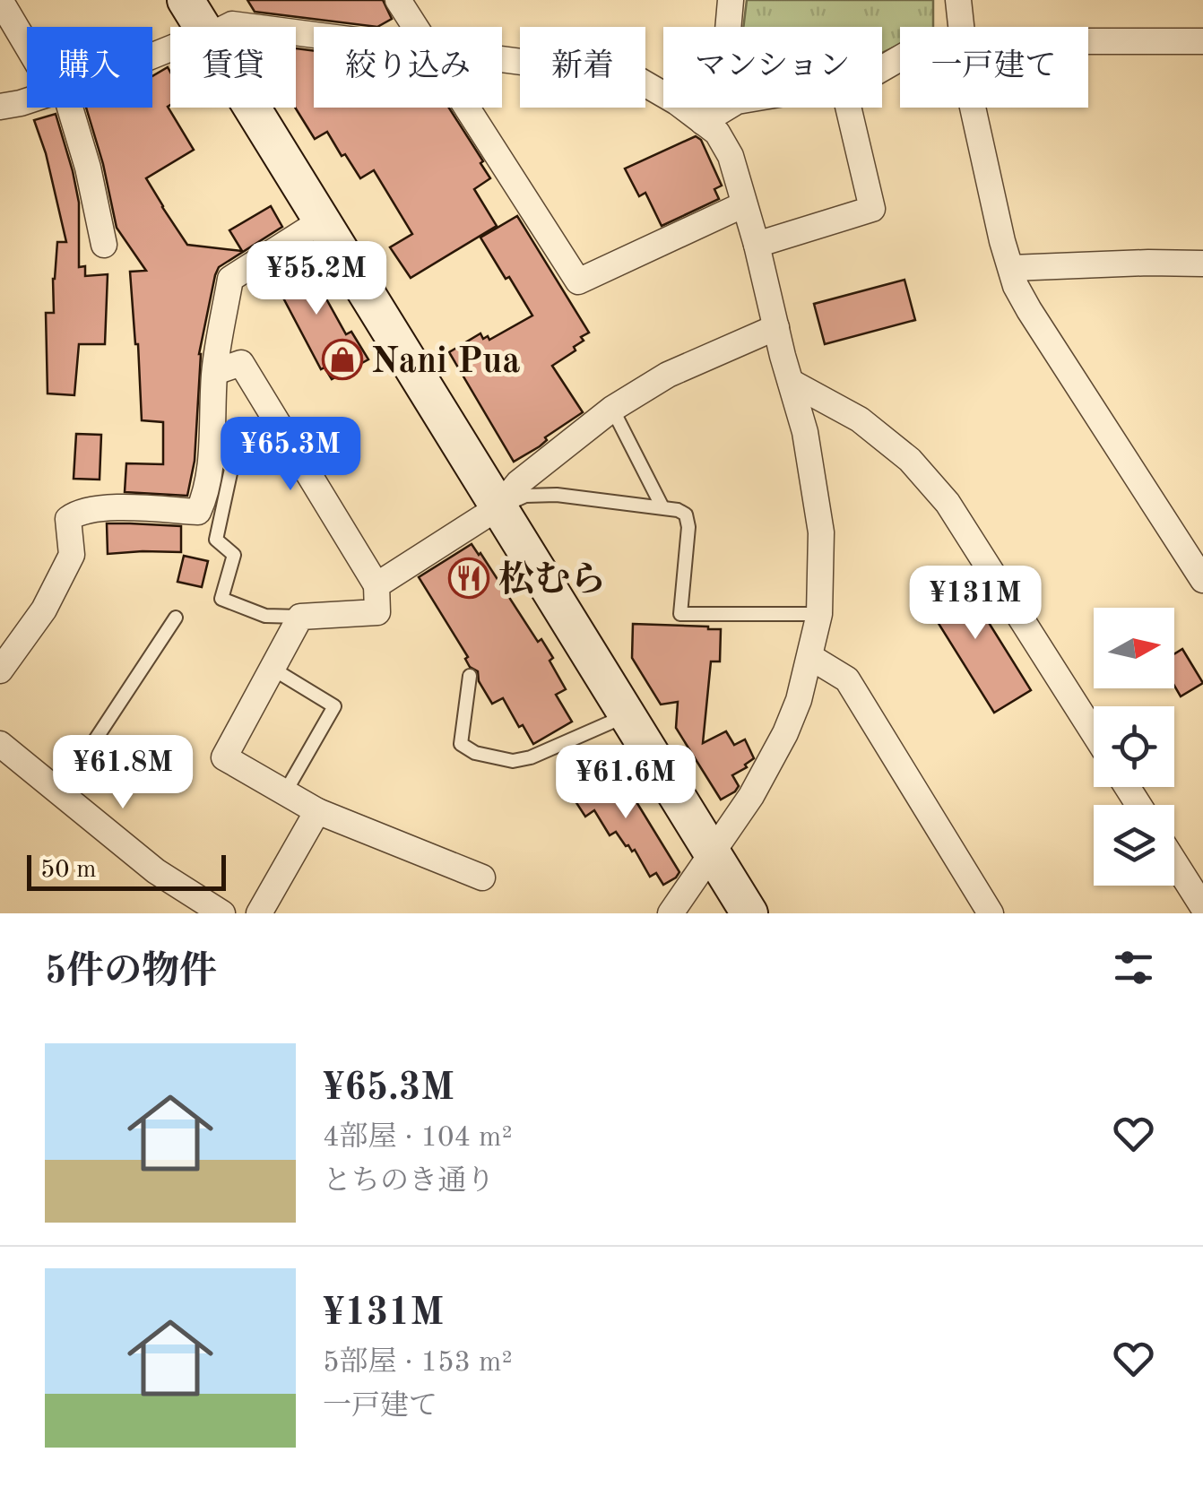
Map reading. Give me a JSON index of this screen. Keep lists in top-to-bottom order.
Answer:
{
  "places": {
    "shop": ["Nani Pua"],
    "restaurant": ["松むら"]
  },
  "scale_bar": "50 m",
  "north": "right",
  "page": {
    "chip": [
      "購入",
      "賃貸",
      "絞り込み",
      "新着",
      "マンション",
      "一戸建て"
    ],
    "price": [
      "¥55.2M",
      "¥65.3M",
      "¥131M",
      "¥61.8M",
      "¥61.6M"
    ],
    "scale": "50 m",
    "heading": "5件の物件",
    "list": [
      {
        "name": "¥65.3M",
        "note": "4部屋 · 104 m² · とちのき通り"
      },
      {
        "name": "¥131M",
        "note": "5部屋 · 153 m² · 一戸建て"
      }
    ]
  }
}
